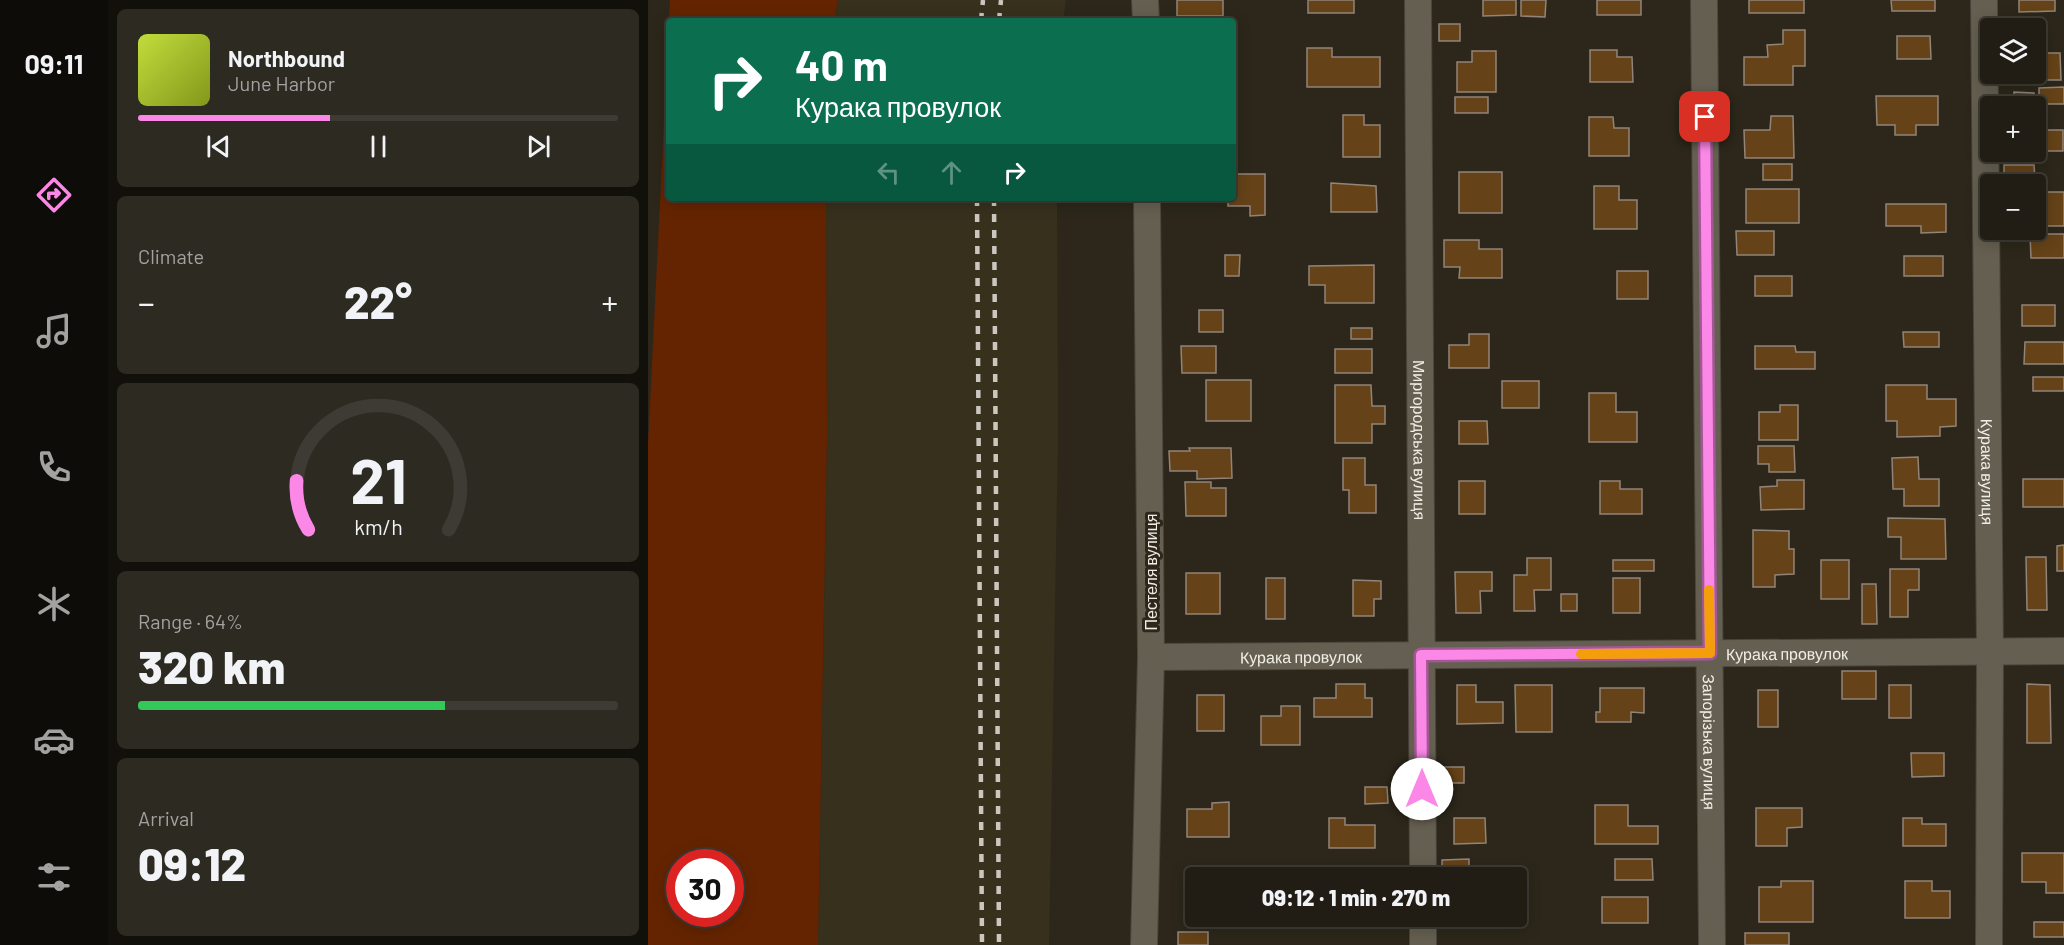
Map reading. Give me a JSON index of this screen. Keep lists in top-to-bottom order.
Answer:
{
  "streets": {
    "street": [
      "Миргородська вулиця",
      "Курака вулиця",
      "Пестеля вулиця",
      "Курака провулок",
      "Запорізька вулиця"
    ]
  },
  "crossings": [
    ["Миргородська вулиця", "Курака провулок"],
    ["Курака вулиця", "Курака провулок"],
    ["Пестеля вулиця", "Курака провулок"],
    ["Курака провулок", "Запорізька вулиця"]
  ],
  "page": {
    "tabs": "09:11",
    "map_buttons": ["+", "−"],
    "turn": ["40 m", "Курака провулок"],
    "song": ["Northbound", "June Harbor"],
    "tile": [
      "Climate",
      ["Range · 64%", "320 km"],
      ["Arrival", "09:12"]
    ],
    "heat": ["−", "22°", "+"],
    "limit": "30",
    "trip": "09:12 · 1 min · 270 m",
    "gauge": ["21", "km/h"]
  }
}
